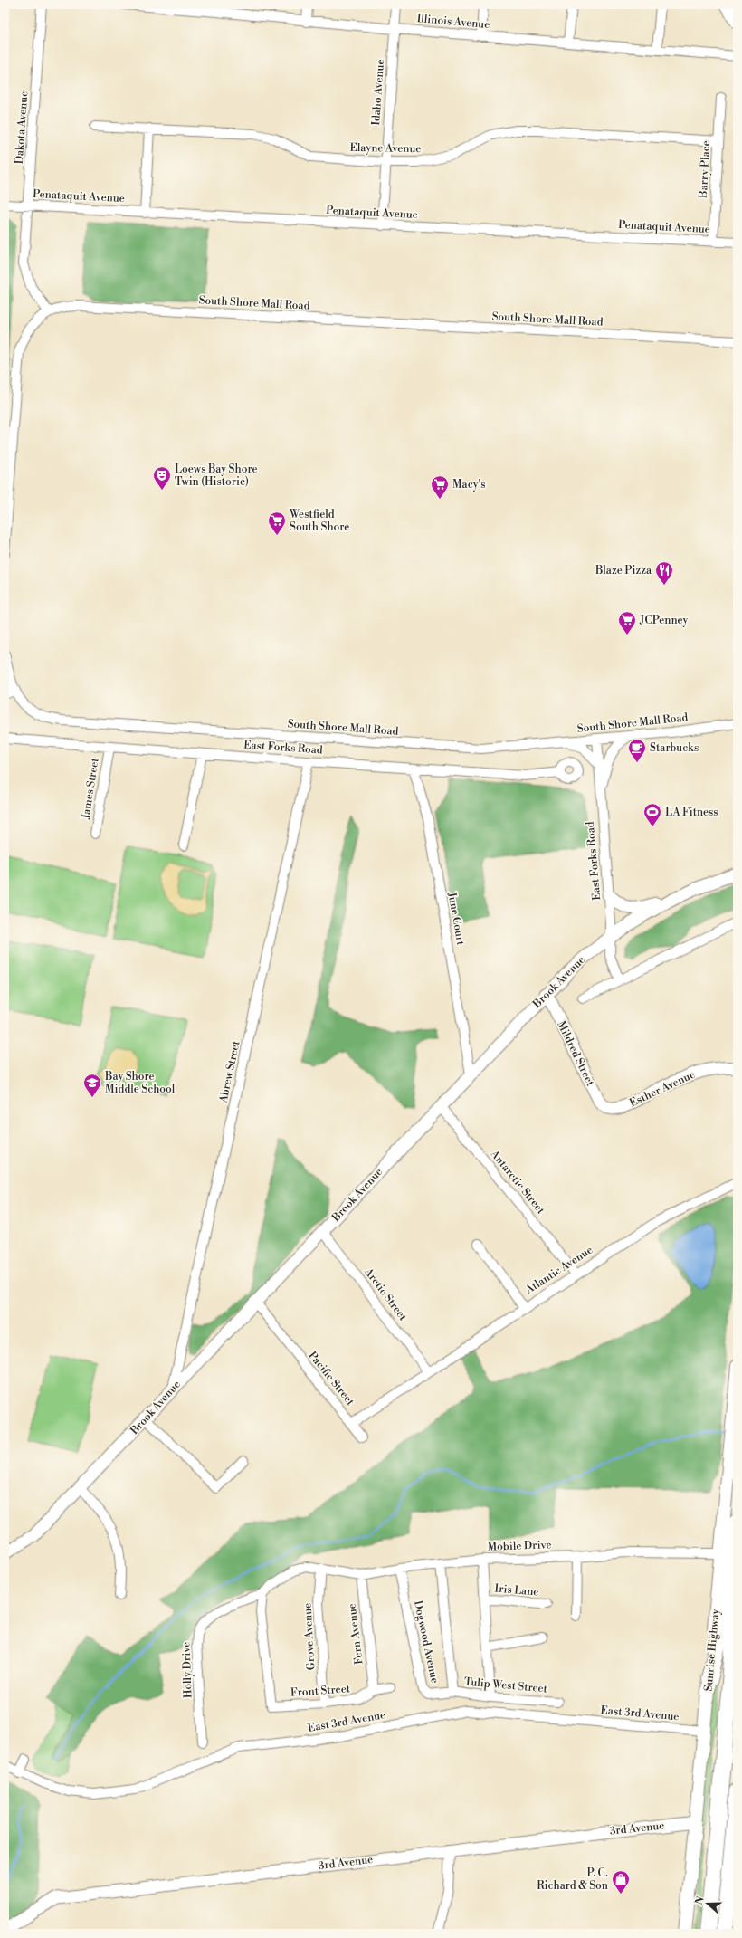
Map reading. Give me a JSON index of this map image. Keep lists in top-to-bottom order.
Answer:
{
  "streets": {
    "highway": ["Sunrise Highway"],
    "street": [
      "Illinois Avenue",
      "Idaho Avenue",
      "Dakota Avenue",
      "Elayne Avenue",
      "Barry Place",
      "Penataquit Avenue",
      "South Shore Mall Road",
      "East Forks Road",
      "James Street",
      "June Court",
      "Brook Avenue",
      "Mildred Street",
      "Abrew Street",
      "Esther Avenue",
      "Antarctic Street",
      "Atlantic Avenue",
      "Arctic Street",
      "Pacific Street",
      "Mobile Drive",
      "Iris Lane",
      "Fern Avenue",
      "Grove Avenue",
      "Dogwood Avenue",
      "Holly Drive",
      "Tulip West Street",
      "Front Street",
      "East 3rd Avenue",
      "3rd Avenue"
    ]
  },
  "crossings": [
    ["Illinois Avenue", "Idaho Avenue"],
    ["Idaho Avenue", "Elayne Avenue"],
    ["Idaho Avenue", "Penataquit Avenue"],
    ["Dakota Avenue", "Penataquit Avenue"],
    ["Dakota Avenue", "South Shore Mall Road"],
    ["Elayne Avenue", "Barry Place"],
    ["Barry Place", "Penataquit Avenue"],
    ["South Shore Mall Road", "East Forks Road"],
    ["East Forks Road", "James Street"],
    ["East Forks Road", "June Court"],
    ["East Forks Road", "Brook Avenue"],
    ["East Forks Road", "Abrew Street"],
    ["June Court", "Brook Avenue"],
    ["Brook Avenue", "Mildred Street"],
    ["Brook Avenue", "Abrew Street"],
    ["Brook Avenue", "Antarctic Street"],
    ["Brook Avenue", "Arctic Street"],
    ["Brook Avenue", "Pacific Street"],
    ["Mildred Street", "Esther Avenue"],
    ["Antarctic Street", "Atlantic Avenue"],
    ["Atlantic Avenue", "Arctic Street"],
    ["Atlantic Avenue", "Pacific Street"],
    ["Mobile Drive", "Fern Avenue"],
    ["Mobile Drive", "Grove Avenue"],
    ["Mobile Drive", "Dogwood Avenue"],
    ["Mobile Drive", "Sunrise Highway"],
    ["Mobile Drive", "Holly Drive"],
    ["Fern Avenue", "Front Street"],
    ["Grove Avenue", "Holly Drive"],
    ["Grove Avenue", "Front Street"],
    ["Dogwood Avenue", "Tulip West Street"],
    ["Sunrise Highway", "East 3rd Avenue"],
    ["Sunrise Highway", "3rd Avenue"],
    ["Holly Drive", "Front Street"]
  ],
  "places": {
    "theatre": ["Loews Bay Shore Twin (Historic)"],
    "supermarket": ["Macy's", "Westfield South Shore", "JCPenney"],
    "restaurant": ["Blaze Pizza"],
    "cafe": ["Starbucks"],
    "sports": ["LA Fitness"],
    "school or university": ["Bay Shore Middle School"],
    "shop": ["P. C. Richard & Son"]
  },
  "north": "left"
}
